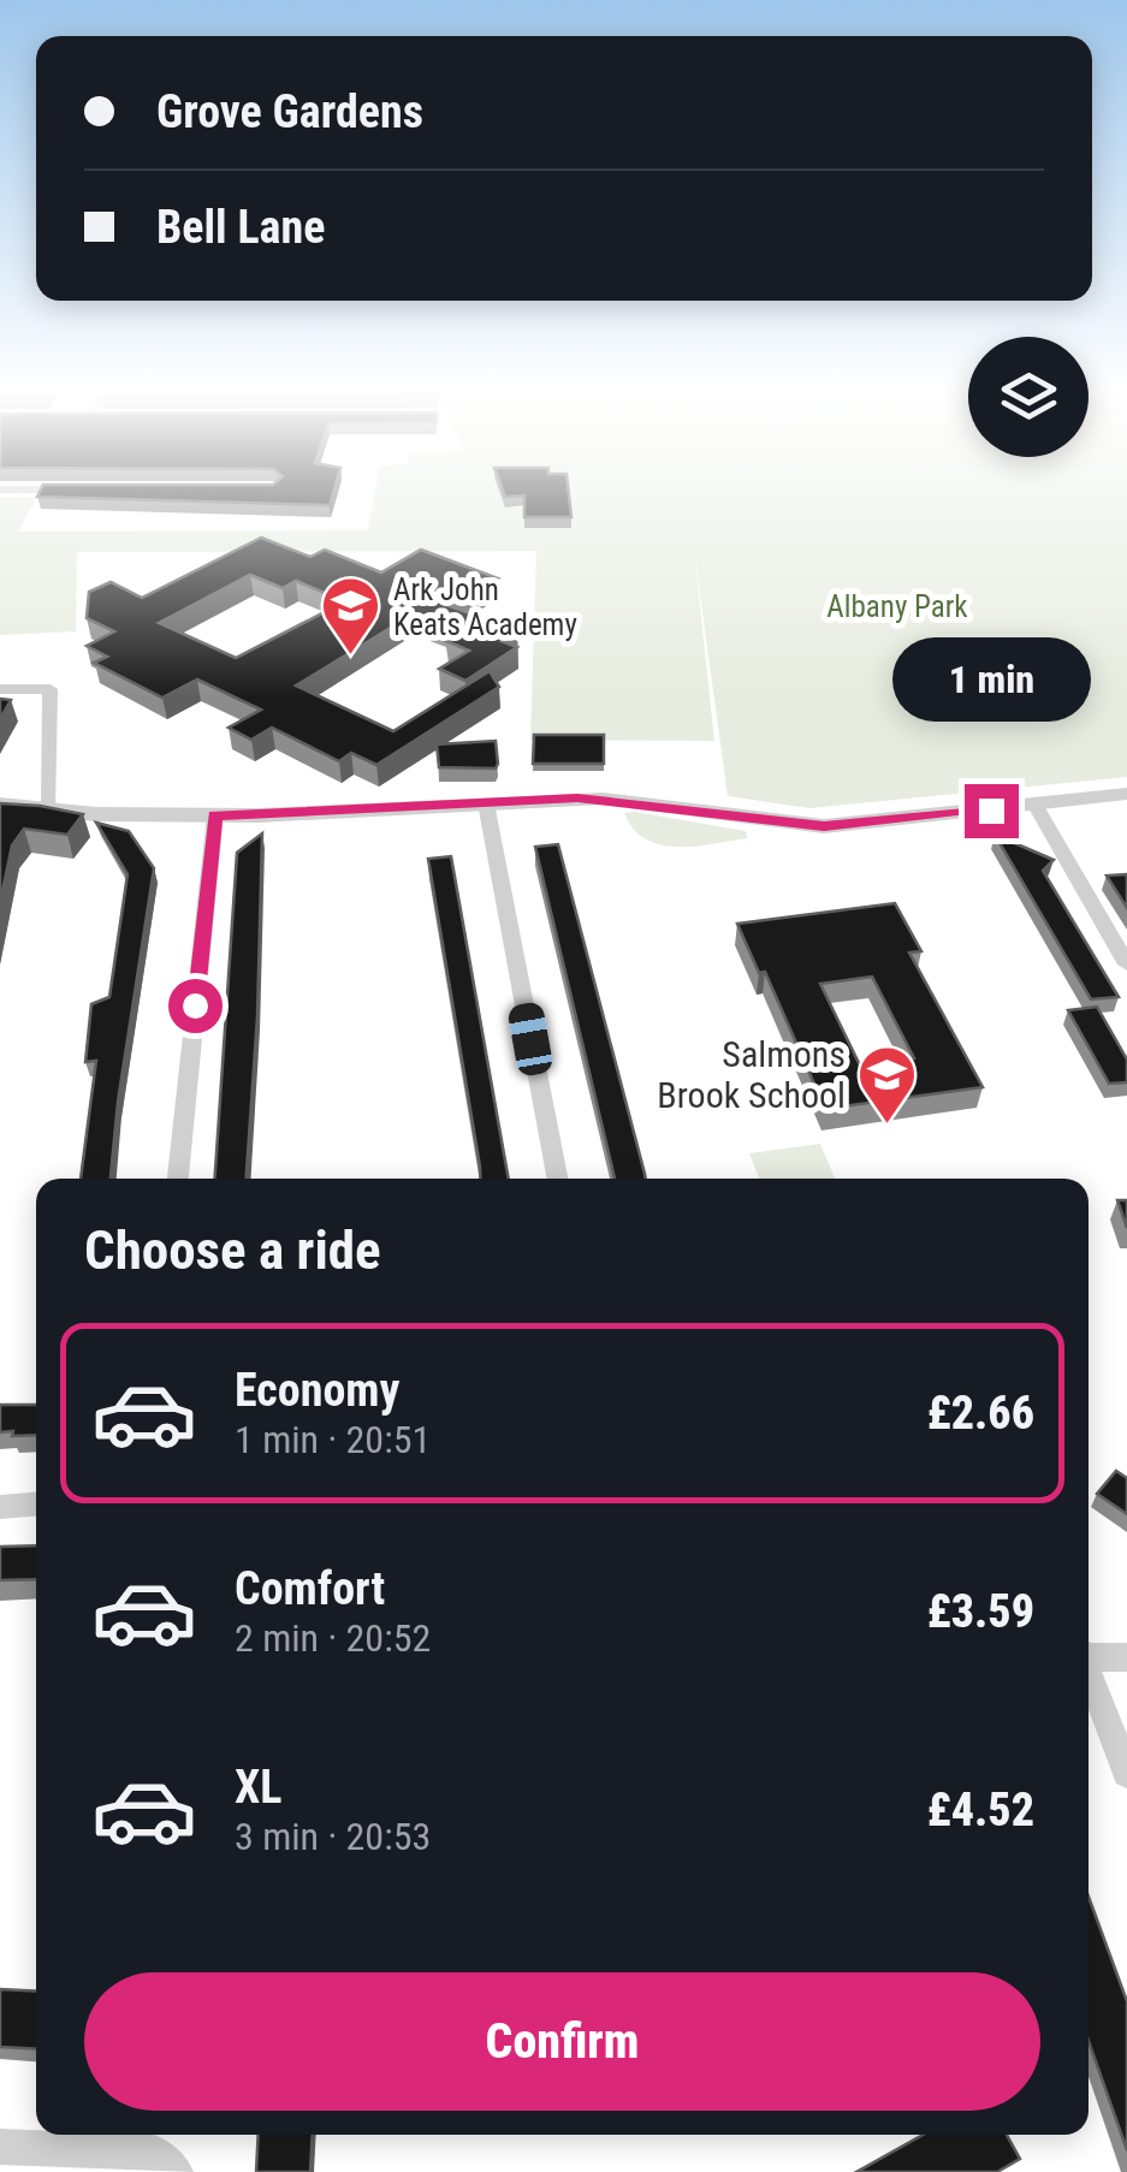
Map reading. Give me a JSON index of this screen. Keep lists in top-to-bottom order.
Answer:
{
  "parks": ["Albany Park"],
  "places": {
    "school or university": ["Ark John Keats Academy", "Salmons Brook School"]
  },
  "page": {
    "banner": ["Grove Gardens", "Bell Lane"],
    "bubble": "1 min",
    "heading": "Choose a ride",
    "list": [
      {
        "name": "Economy",
        "note": "1 min · 20:51",
        "value": "£2.66"
      },
      {
        "name": "Comfort",
        "note": "2 min · 20:52",
        "value": "£3.59"
      },
      {
        "name": "XL",
        "note": "3 min · 20:53",
        "value": "£4.52"
      }
    ],
    "buttons": "Confirm"
  }
}
